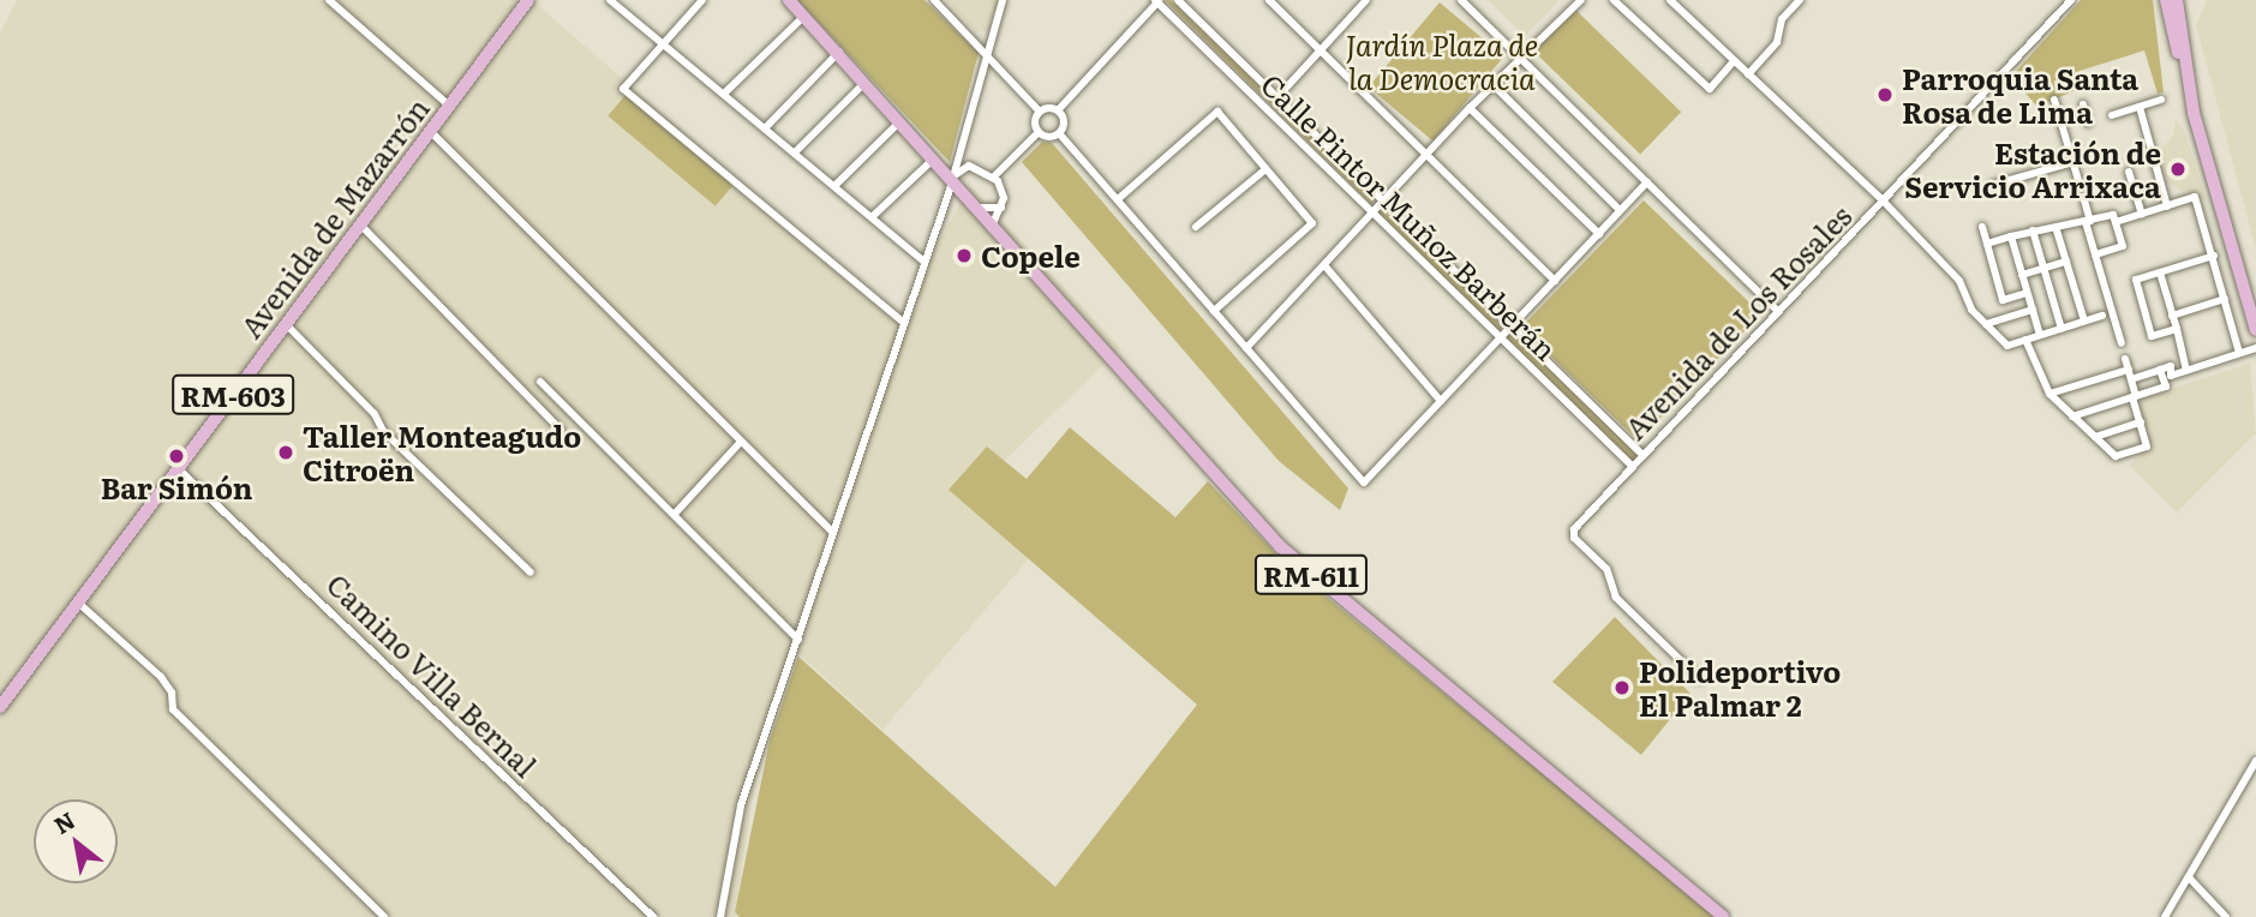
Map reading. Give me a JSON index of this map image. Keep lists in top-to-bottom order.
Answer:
{
  "streets": {
    "main road": ["Avenida de Mazarrón", "RM-603", "RM-611"],
    "street": ["Calle Pintor Muñoz Barberán", "Avenida de Los Rosales", "Camino Villa Bernal"]
  },
  "crossings": [
    ["Calle Pintor Muñoz Barberán", "Avenida de Los Rosales"],
    ["Avenida de Mazarrón", "Camino Villa Bernal"]
  ],
  "parks": ["Jardín Plaza de la Democracia"],
  "places": [
    "Parroquia Santa Rosa de Lima",
    "Estación de Servicio Arrixaca",
    "Copele",
    "Taller Monteagudo Citroën",
    "Bar Simón",
    "Polideportivo El Palmar 2"
  ],
  "north": "top left"
}
